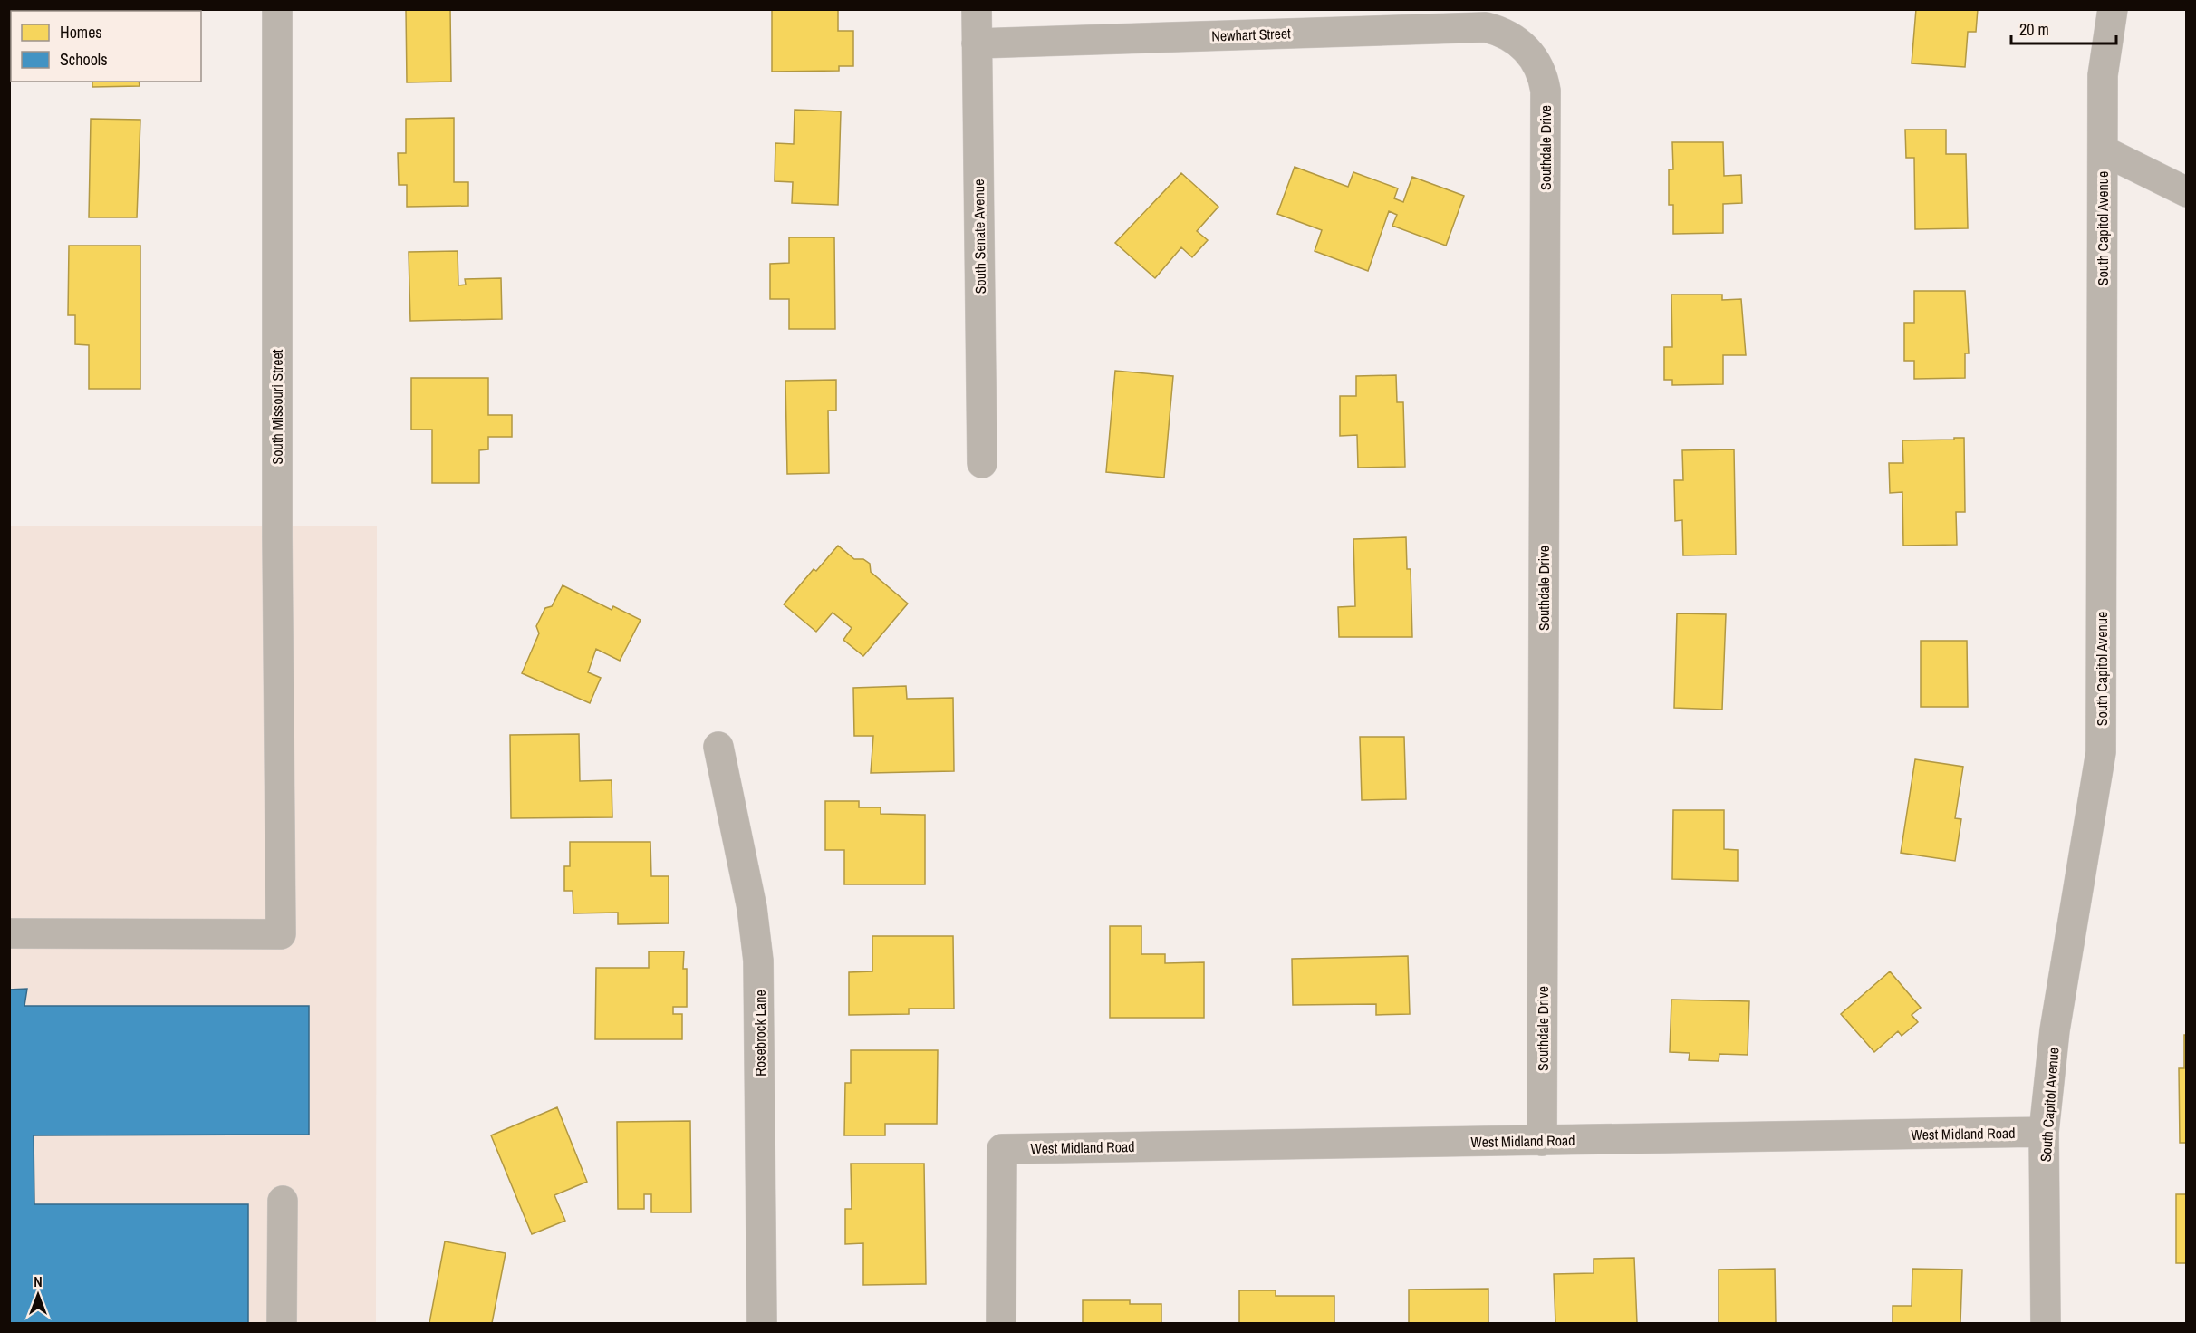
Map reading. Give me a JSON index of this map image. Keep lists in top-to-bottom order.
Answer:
{
  "streets": {
    "street": [
      "Newhart Street",
      "Southdale Drive",
      "South Capitol Avenue",
      "South Senate Avenue",
      "South Missouri Street",
      "Rosebrock Lane",
      "West Midland Road"
    ]
  },
  "crossings": [
    ["Newhart Street", "Southdale Drive"],
    ["Newhart Street", "South Senate Avenue"],
    ["Southdale Drive", "West Midland Road"],
    ["South Capitol Avenue", "West Midland Road"]
  ],
  "legend": ["Homes", "Schools"],
  "scale_bar": "20 m",
  "north": "top"
}
